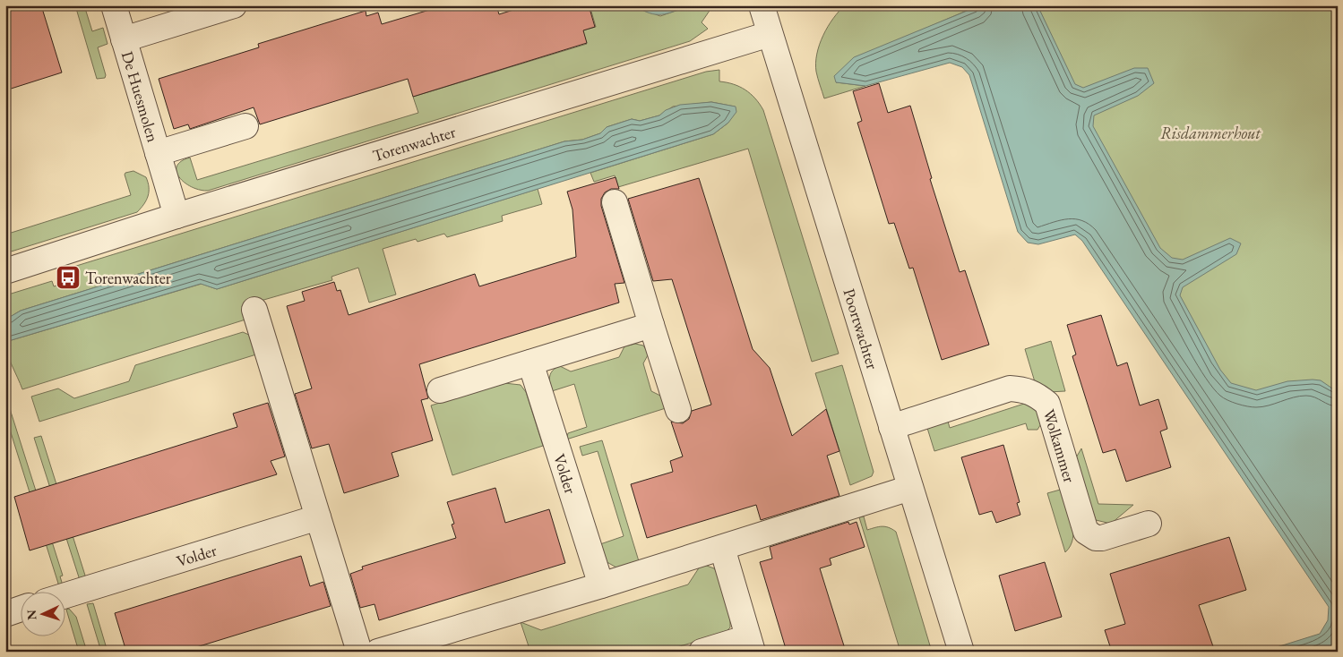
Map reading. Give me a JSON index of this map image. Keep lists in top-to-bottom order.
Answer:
{
  "streets": {
    "street": [
      "De Huesmolen",
      "Torenwachter",
      "Poortwachter",
      "Wolkammer",
      "Volder"
    ]
  },
  "crossings": [
    ["De Huesmolen", "Torenwachter"],
    ["Torenwachter", "Poortwachter"],
    ["Poortwachter", "Wolkammer"]
  ],
  "parks": ["Risdammerhout"],
  "places": {
    "bus stop": ["Torenwachter"]
  },
  "north": "left"
}
